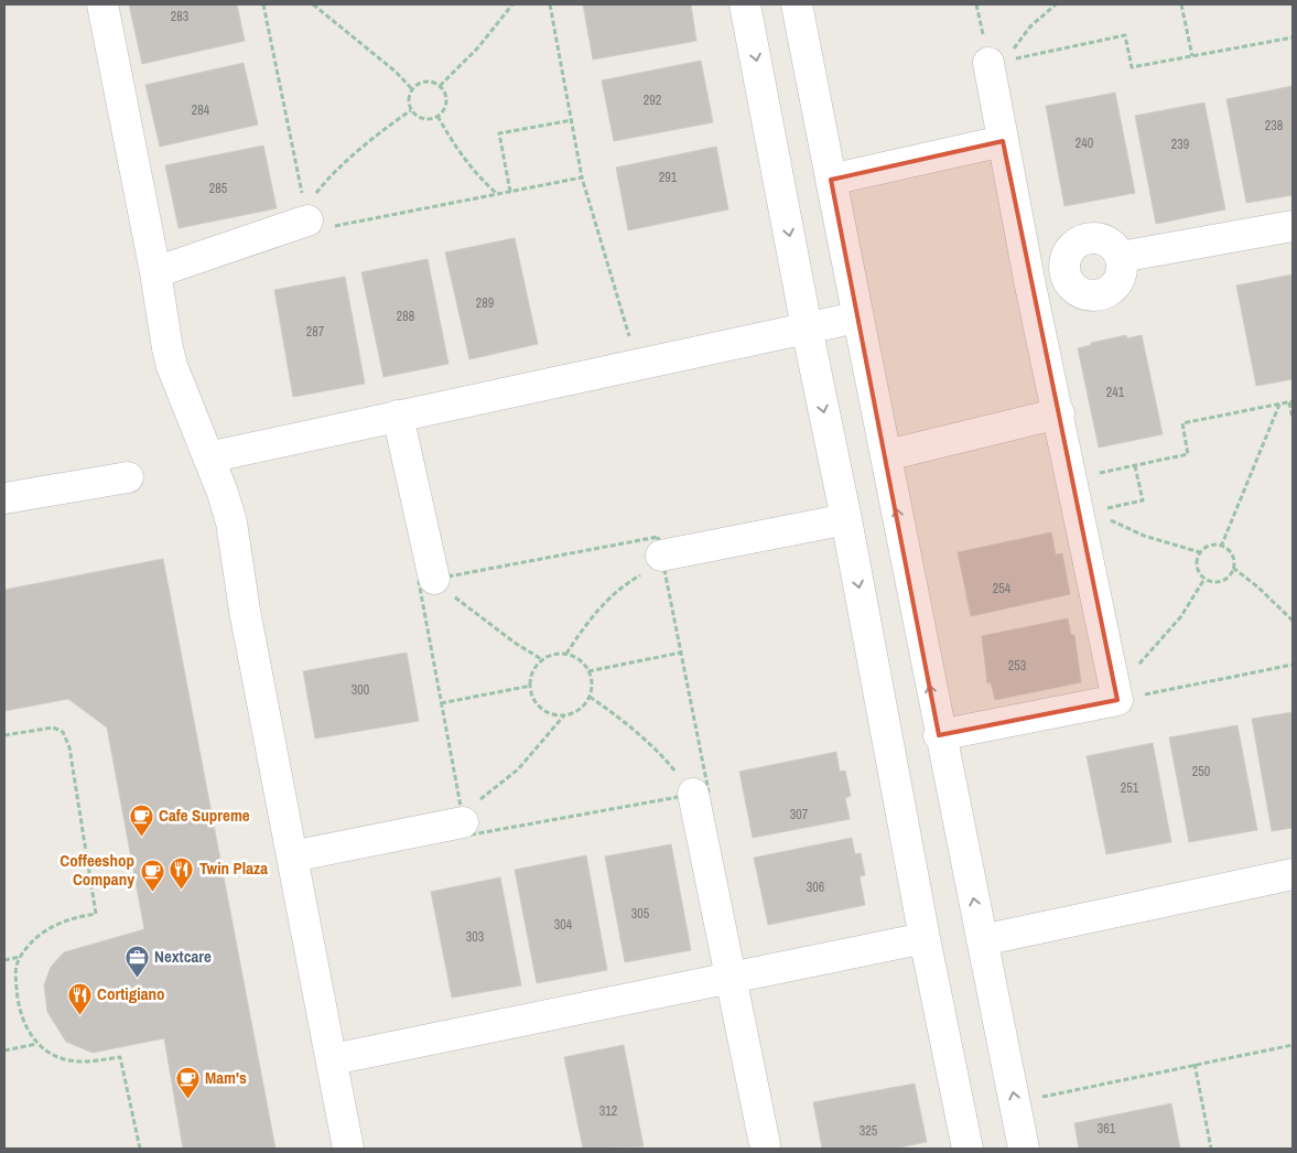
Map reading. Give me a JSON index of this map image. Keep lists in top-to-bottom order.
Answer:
{
  "places": {
    "cafe": ["Cafe Supreme", "Coffeeshop Company", "Mam's"],
    "restaurant": ["Twin Plaza", "Cortigiano"],
    "office": ["Nextcare"]
  },
  "house_numbers": [
    "283",
    "292",
    "284",
    "238",
    "240",
    "239",
    "291",
    "285",
    "289",
    "288",
    "287",
    "241",
    "254",
    "253",
    "300",
    "250",
    "251",
    "307",
    "306",
    "305",
    "304",
    "303",
    "312",
    "361",
    "325"
  ]
}
